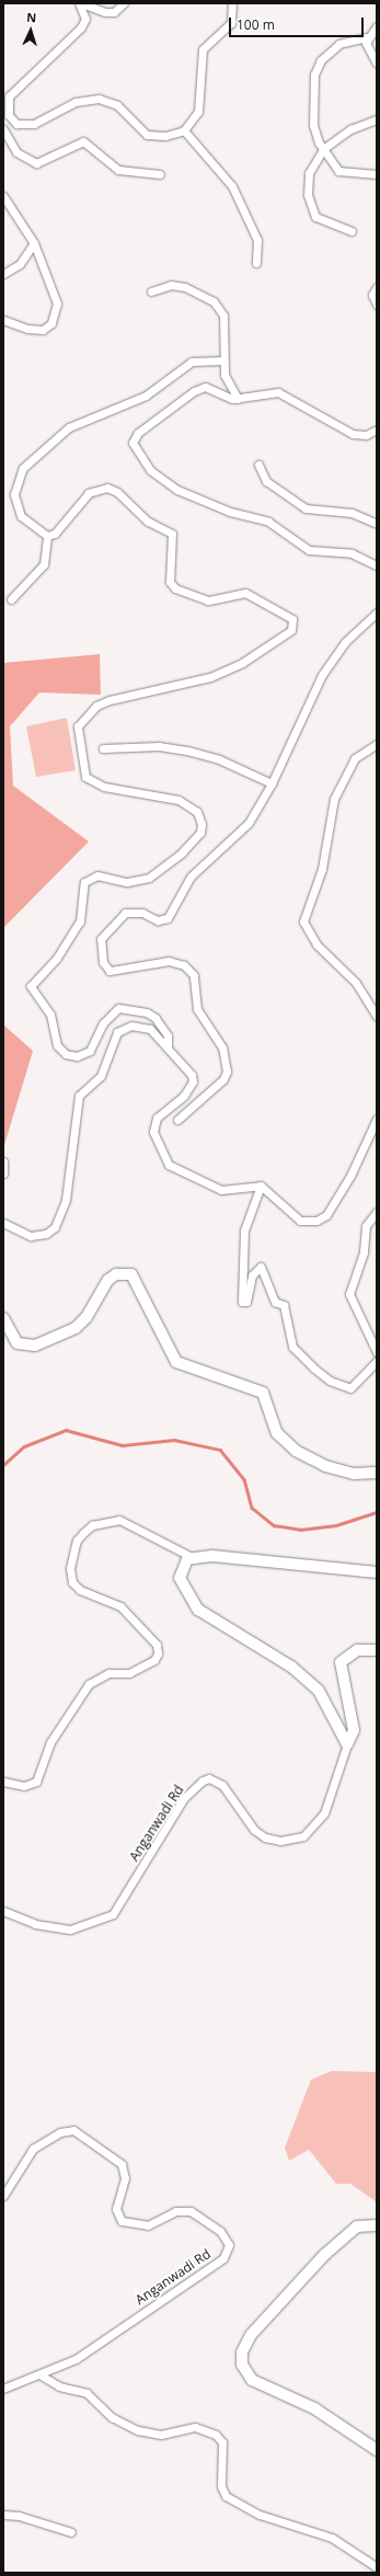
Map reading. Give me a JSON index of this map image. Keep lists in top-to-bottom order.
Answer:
{
  "streets": {
    "street": ["Anganwadi Rd"]
  },
  "scale_bar": "100 m",
  "north": "top"
}
